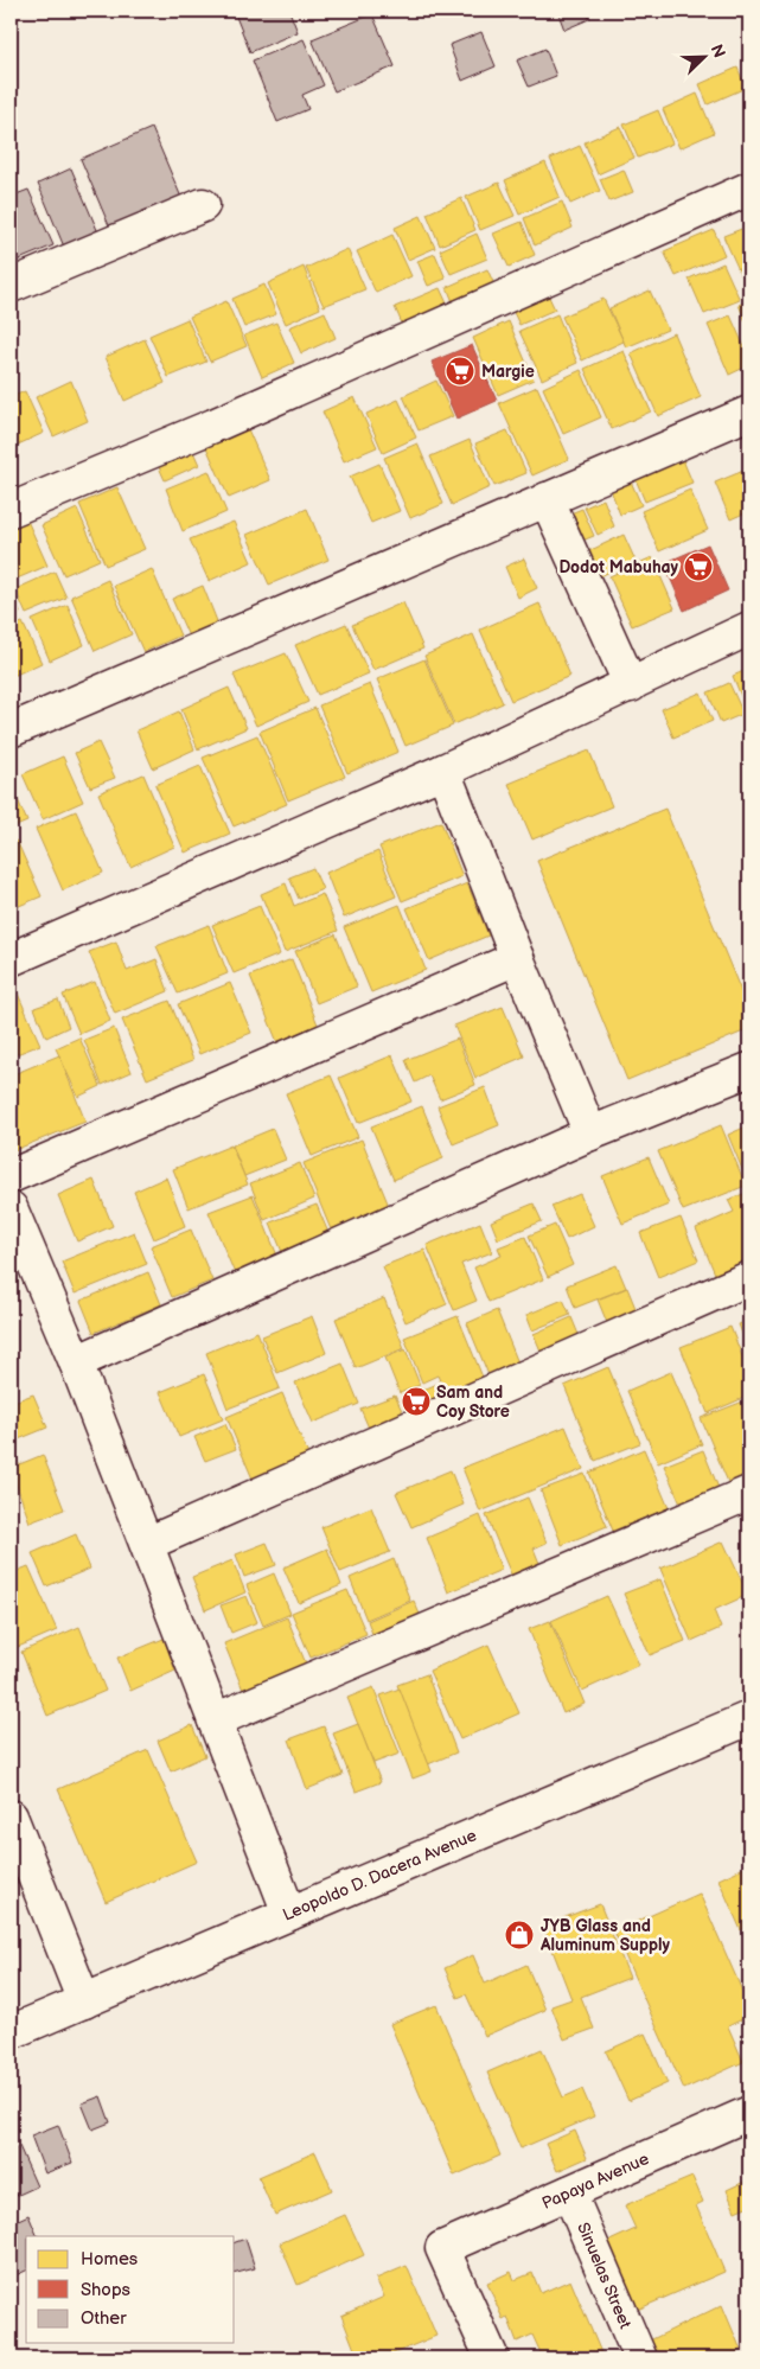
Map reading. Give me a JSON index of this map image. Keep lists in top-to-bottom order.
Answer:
{
  "streets": {
    "street": ["Leopoldo D. Dacera Avenue", "Papaya Avenue", "Sinuelas Street"]
  },
  "crossings": [
    ["Papaya Avenue", "Sinuelas Street"]
  ],
  "places": {
    "supermarket": ["Margie", "Dodot Mabuhay", "Sam and Coy Store"],
    "shop": ["JYB Glass and Aluminum Supply"]
  },
  "legend": ["Homes", "Shops", "Other"],
  "north": "top right"
}
